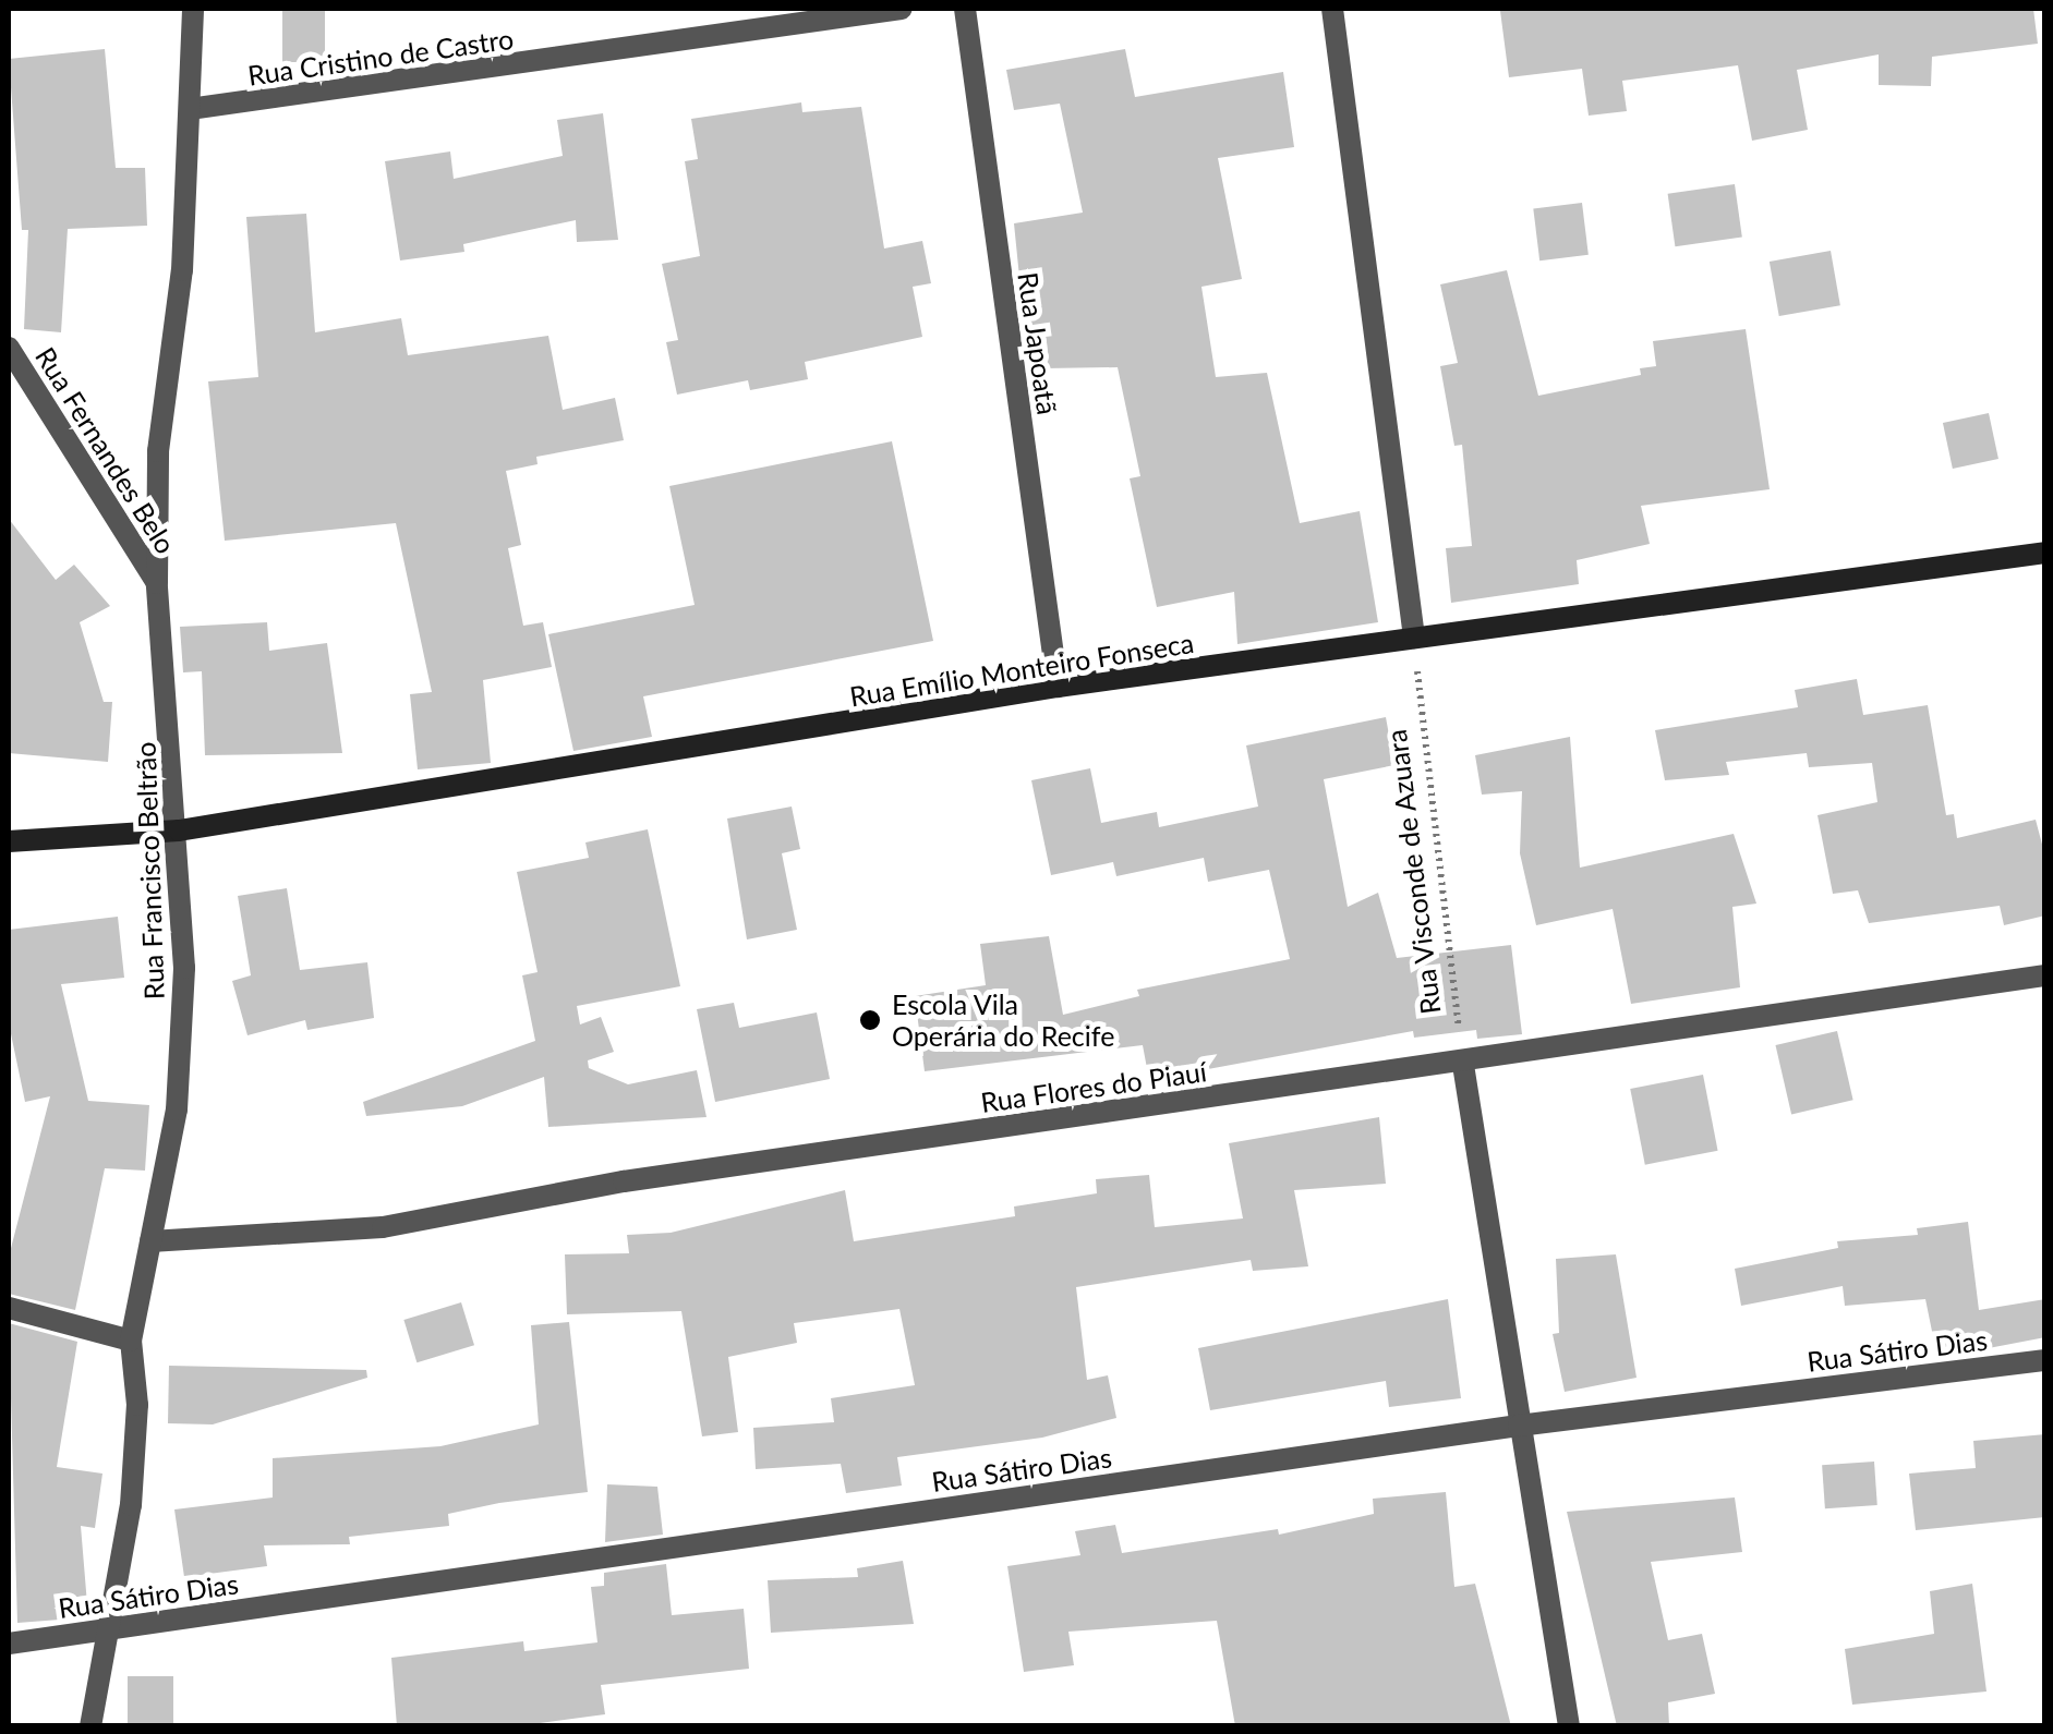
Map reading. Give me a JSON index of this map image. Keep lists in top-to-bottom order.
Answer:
{
  "streets": {
    "main road": ["Rua Emílio Monteiro Fonseca"],
    "street": [
      "Rua Cristino de Castro",
      "Rua Japoatã",
      "Rua Fernandes Belo",
      "Rua Francisco Beltrão",
      "Rua Flores do Piauí",
      "Rua Sátiro Dias"
    ],
    "path": ["Rua Visconde de Azuara"]
  },
  "crossings": [
    ["Rua Cristino de Castro", "Rua Francisco Beltrão"],
    ["Rua Japoatã", "Rua Emílio Monteiro Fonseca"],
    ["Rua Fernandes Belo", "Rua Francisco Beltrão"],
    ["Rua Emílio Monteiro Fonseca", "Rua Francisco Beltrão"],
    ["Rua Emílio Monteiro Fonseca", "Rua Visconde de Azuara"],
    ["Rua Francisco Beltrão", "Rua Flores do Piauí"],
    ["Rua Francisco Beltrão", "Rua Sátiro Dias"],
    ["Rua Visconde de Azuara", "Rua Flores do Piauí"]
  ],
  "places": ["Escola Vila Operária do Recife"]
}
